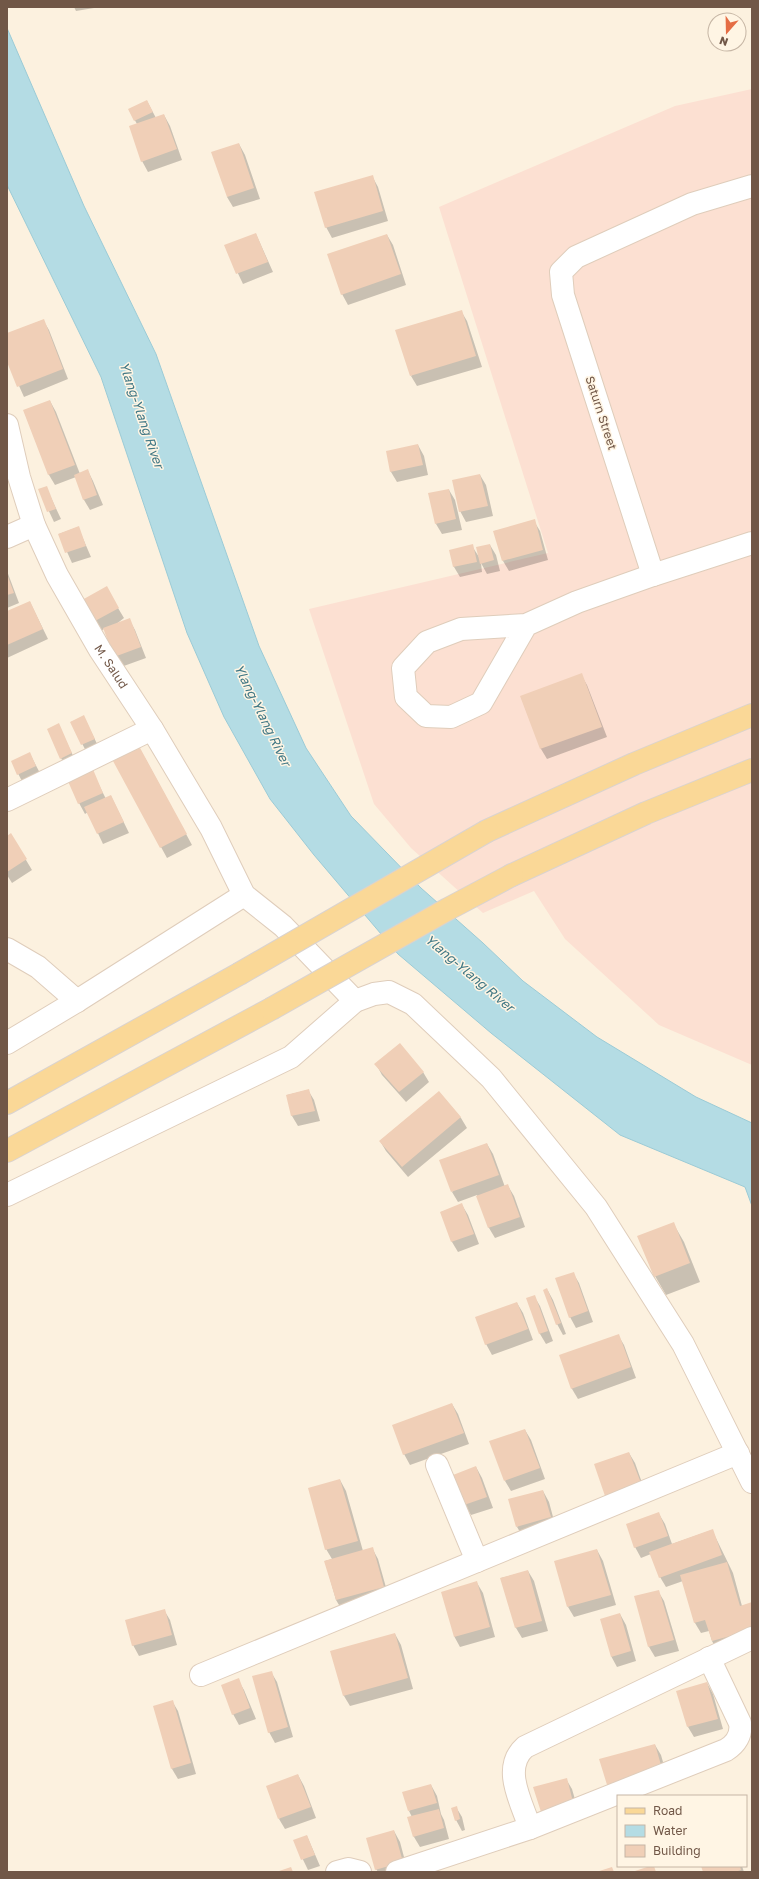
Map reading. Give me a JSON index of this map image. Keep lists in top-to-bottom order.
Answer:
{
  "streets": {
    "street": ["Saturn Street", "M. Salud"]
  },
  "water": ["Ylang-Ylang River"],
  "legend": ["Road", "Water", "Building"],
  "north": "bottom"
}
